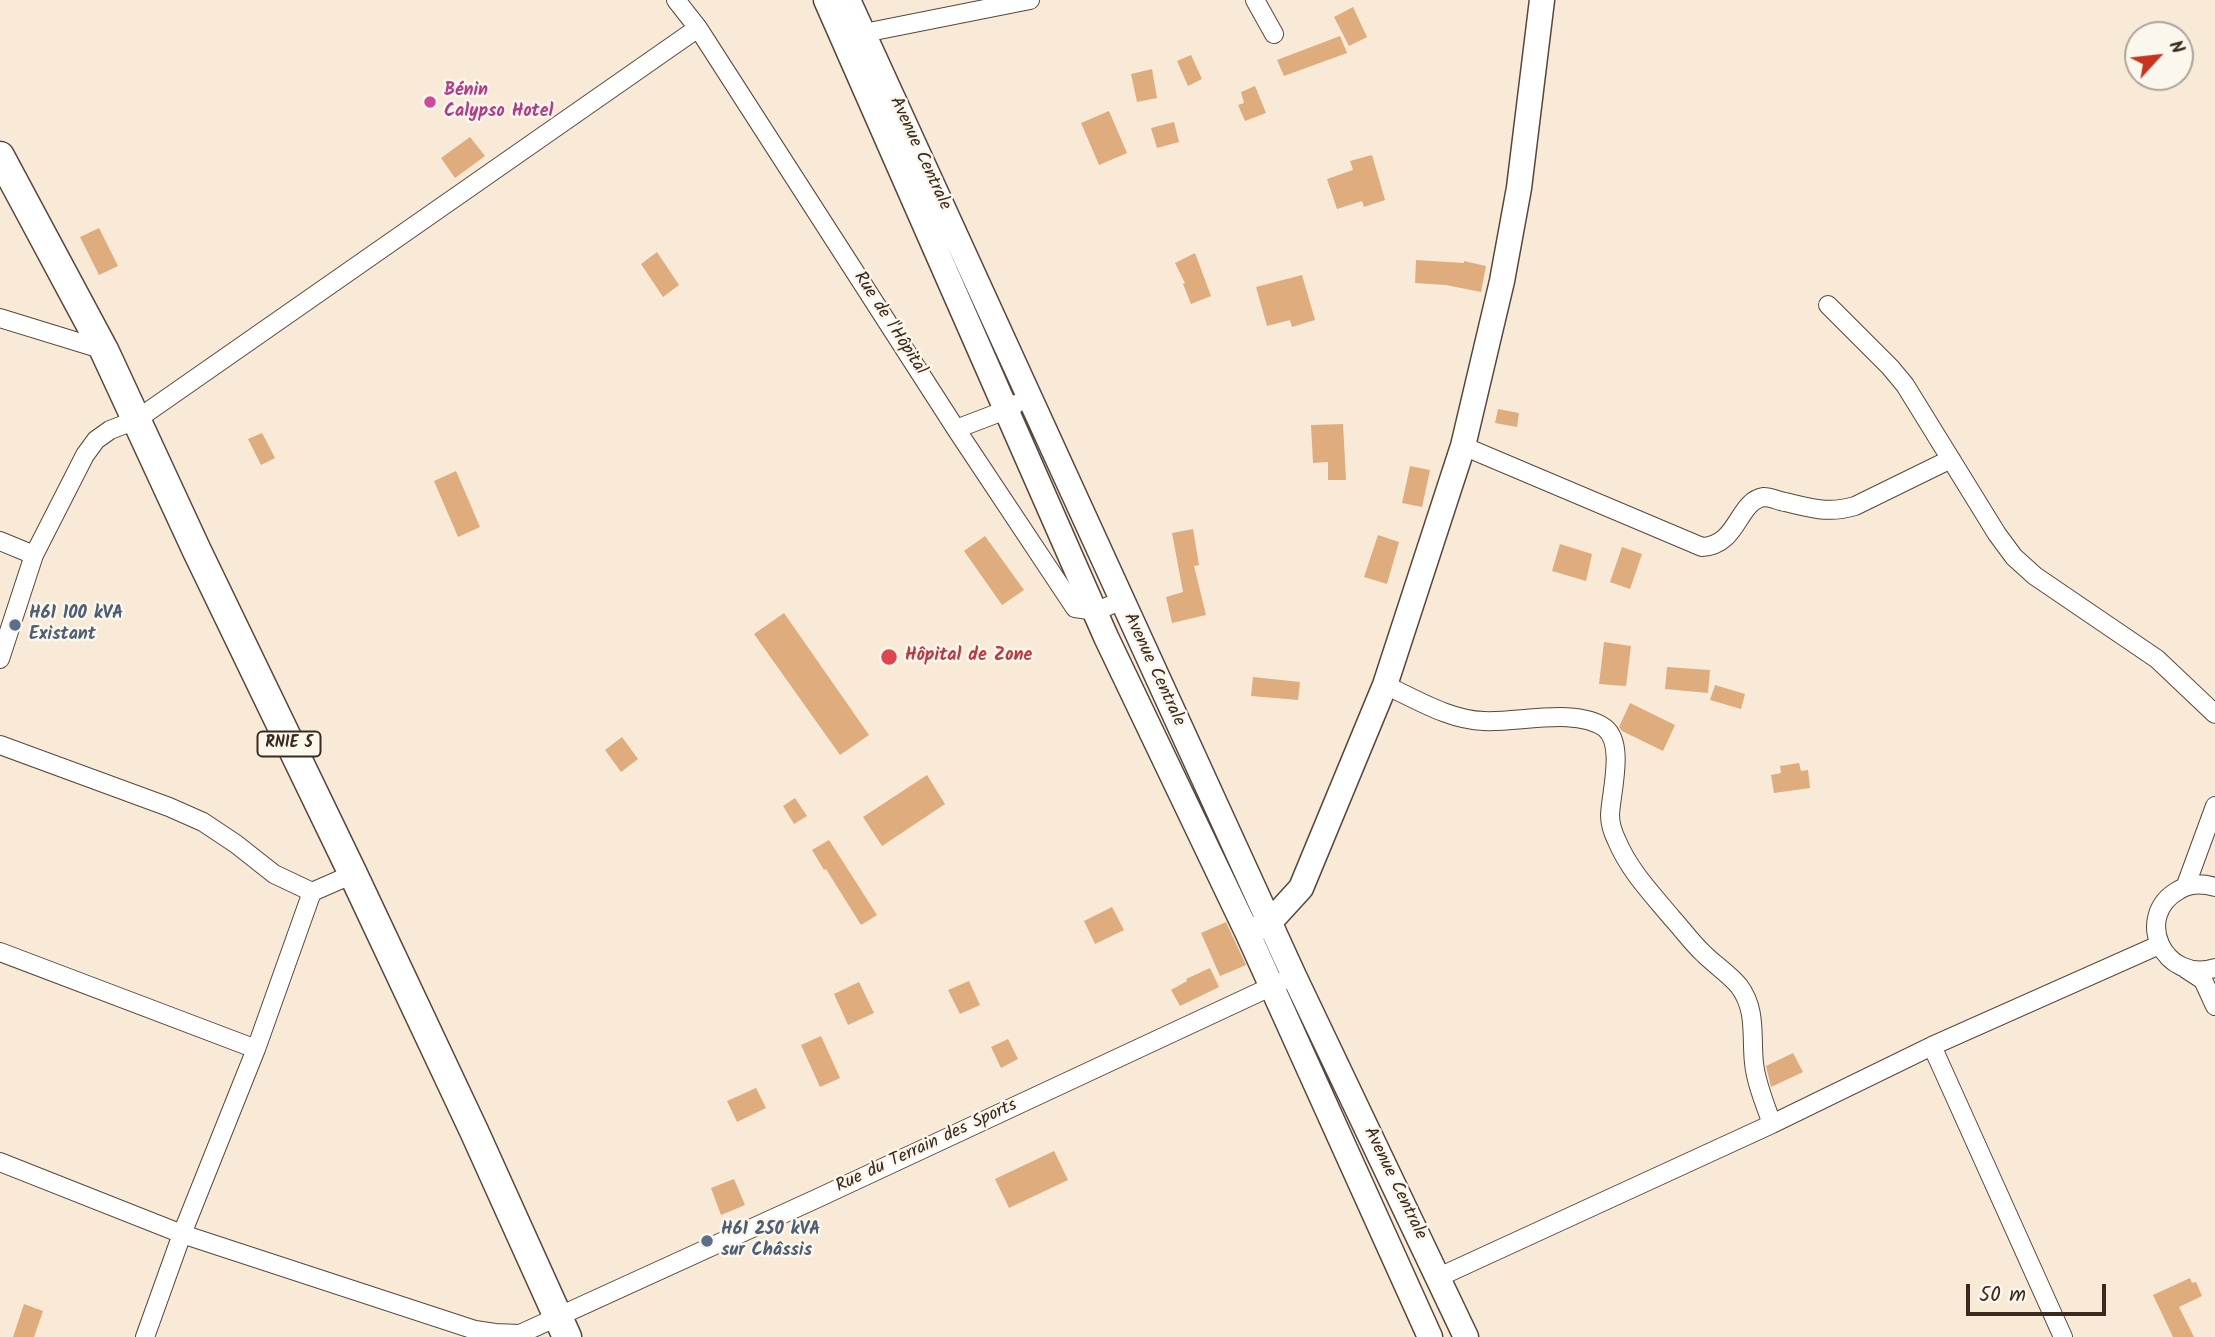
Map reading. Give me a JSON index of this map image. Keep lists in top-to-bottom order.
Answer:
{
  "streets": {
    "main road": ["RNIE 5"],
    "street": ["Avenue Centrale", "Rue de l'Hôpital", "Rue du Terrain des Sports"]
  },
  "crossings": [
    ["Avenue Centrale", "Rue de l'Hôpital"],
    ["Avenue Centrale", "Rue du Terrain des Sports"],
    ["RNIE 5", "Rue du Terrain des Sports"]
  ],
  "places": [
    "Bénin Calypso Hotel",
    "H61 100 kVA Existant",
    "Hôpital de Zone",
    "H61 250 kVA sur Châssis"
  ],
  "scale_bar": "50 m",
  "north": "top right"
}
